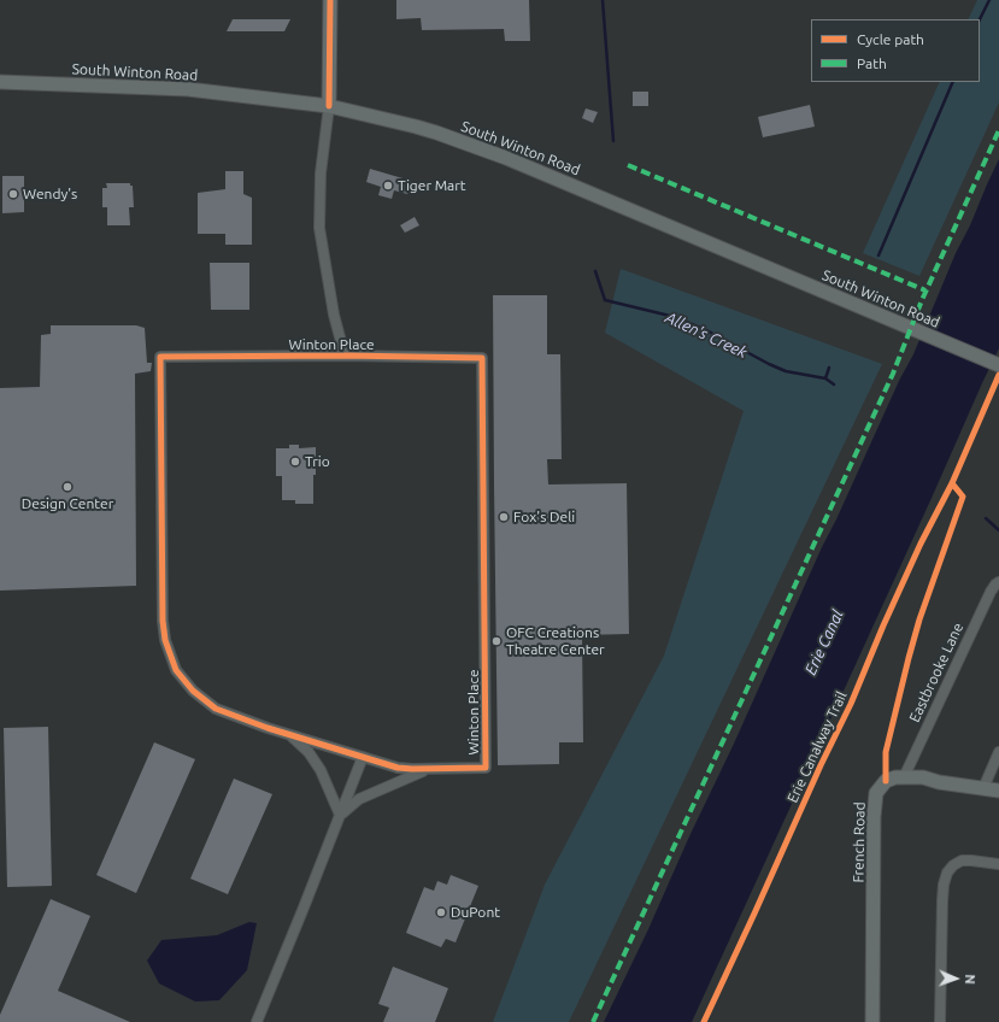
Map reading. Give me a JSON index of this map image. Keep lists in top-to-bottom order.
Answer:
{
  "streets": {
    "main road": ["South Winton Road", "French Road"],
    "street": ["Winton Place", "Eastbrooke Lane"],
    "cycle path": ["Erie Canalway Trail"]
  },
  "crossings": [
    ["South Winton Road", "Winton Place"],
    ["Eastbrooke Lane", "French Road"]
  ],
  "water": ["Allen's Creek", "Erie Canal"],
  "places": [
    "Tiger Mart",
    "Wendy's",
    "Trio",
    "Design Center",
    "Fox's Deli",
    "OFC Creations Theatre Center",
    "DuPont"
  ],
  "legend": ["Cycle path", "Path"],
  "north": "right"
}
